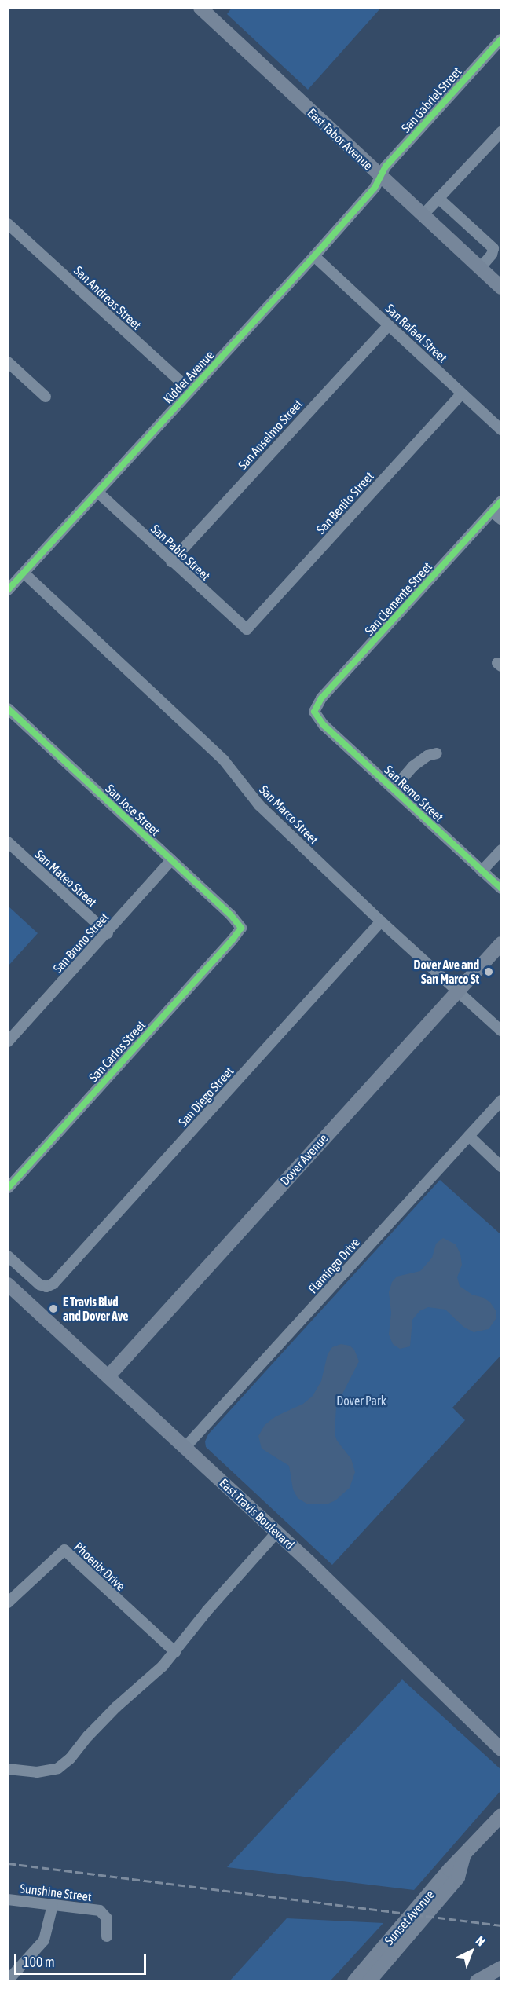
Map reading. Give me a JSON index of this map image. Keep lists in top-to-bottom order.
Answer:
{
  "streets": {
    "main road": [
      "East Tabor Avenue",
      "Dover Avenue",
      "East Travis Boulevard",
      "Sunset Avenue"
    ],
    "street": [
      "San Gabriel Street",
      "San Andreas Street",
      "San Rafael Street",
      "Kidder Avenue",
      "San Anselmo Street",
      "San Benito Street",
      "San Pablo Street",
      "San Clemente Street",
      "San Remo Street",
      "San Jose Street",
      "San Marco Street",
      "San Mateo Street",
      "San Bruno Street",
      "San Carlos Street",
      "San Diego Street",
      "Flamingo Drive",
      "Phoenix Drive",
      "Sunshine Street"
    ]
  },
  "crossings": [
    ["San Gabriel Street", "East Tabor Avenue"],
    ["San Gabriel Street", "Kidder Avenue"],
    ["East Tabor Avenue", "Kidder Avenue"],
    ["San Andreas Street", "Kidder Avenue"],
    ["San Rafael Street", "Kidder Avenue"],
    ["San Rafael Street", "San Anselmo Street"],
    ["San Rafael Street", "San Benito Street"],
    ["Kidder Avenue", "San Pablo Street"],
    ["Kidder Avenue", "San Marco Street"],
    ["San Anselmo Street", "San Pablo Street"],
    ["San Benito Street", "San Pablo Street"],
    ["San Clemente Street", "San Remo Street"],
    ["San Jose Street", "San Bruno Street"],
    ["San Jose Street", "San Carlos Street"],
    ["San Marco Street", "San Diego Street"],
    ["San Marco Street", "Dover Avenue"],
    ["San Mateo Street", "San Bruno Street"],
    ["Dover Avenue", "East Travis Boulevard"],
    ["Flamingo Drive", "East Travis Boulevard"]
  ],
  "parks": ["Dover Park"],
  "places": ["Dover Ave and San Marco St", "E Travis Blvd and Dover Ave"],
  "scale_bar": "100 m",
  "north": "top right"
}
